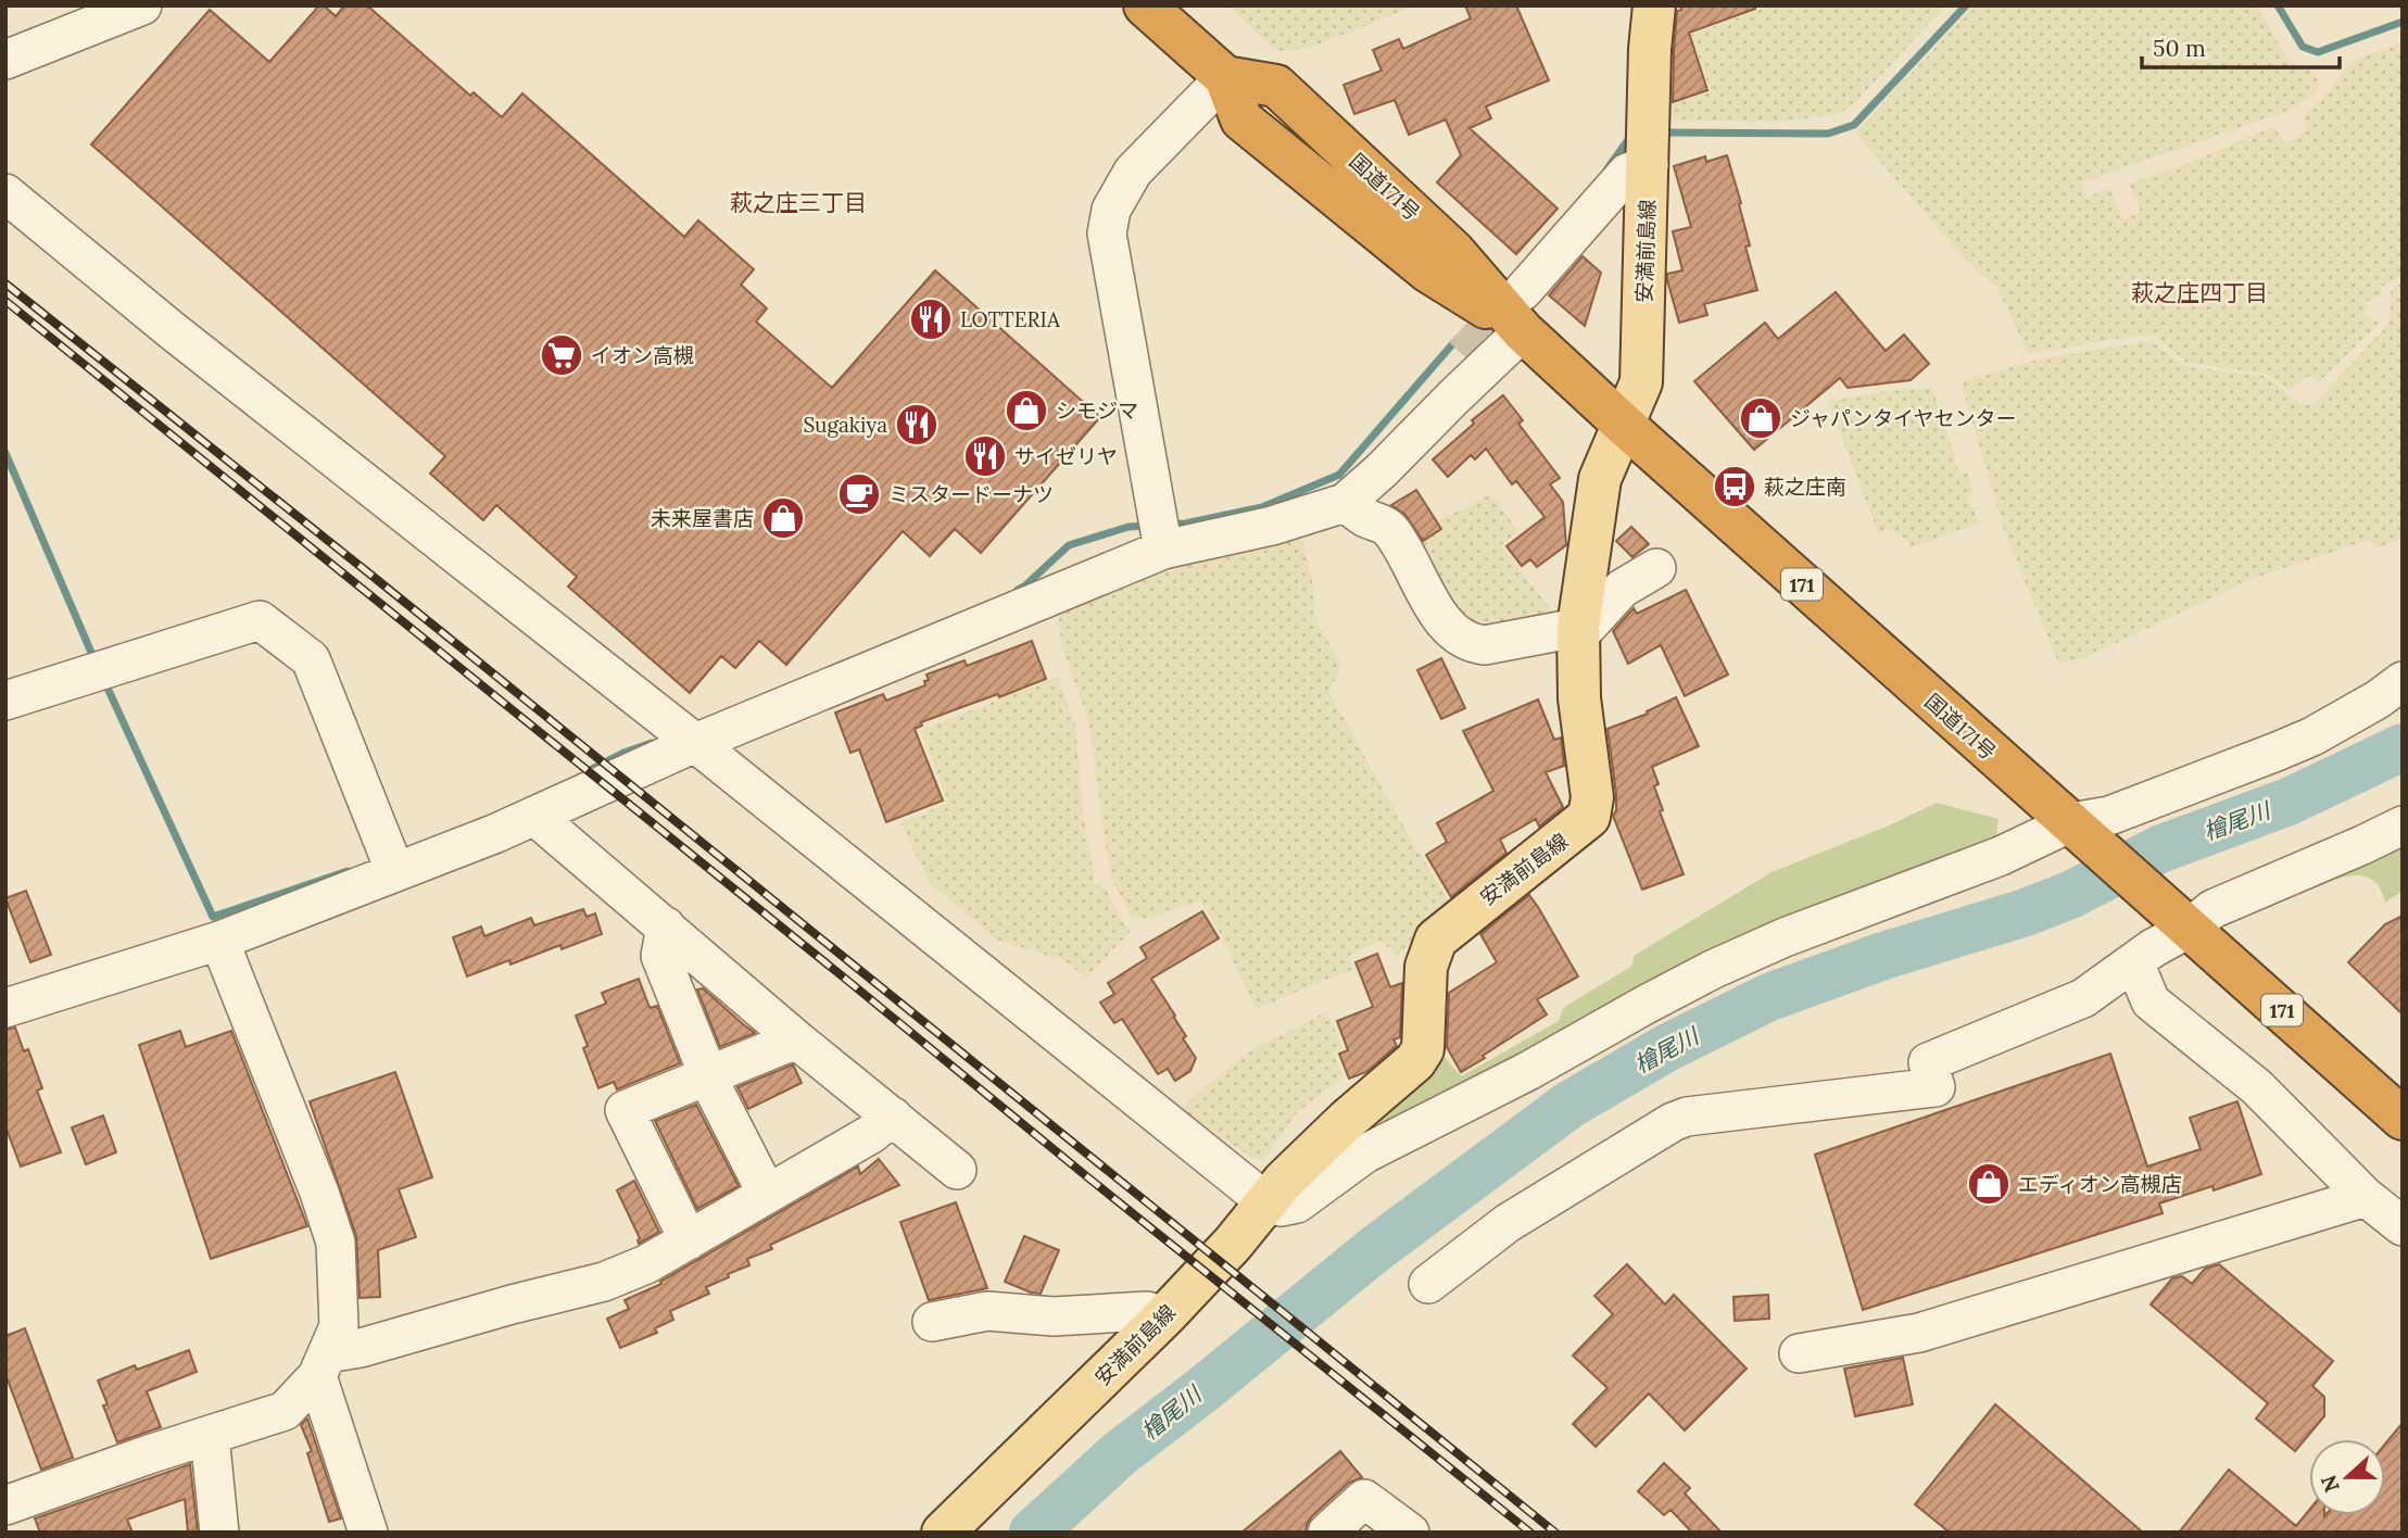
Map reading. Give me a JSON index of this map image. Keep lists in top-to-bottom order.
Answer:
{
  "streets": {
    "highway": ["国道171号", "171"],
    "main road": ["安満前島線"]
  },
  "crossings": [
    ["国道171号", "安満前島線"]
  ],
  "districts": ["萩之庄三丁目", "萩之庄四丁目"],
  "water": ["檜尾川"],
  "places": {
    "restaurant": ["LOTTERIA", "Sugakiya", "サイゼリヤ"],
    "supermarket": ["イオン高槻"],
    "shop": [
      "シモジマ",
      "ジャパンタイヤセンター",
      "未来屋書店",
      "エディオン高槻店"
    ],
    "bus stop": ["萩之庄南"],
    "cafe": ["ミスタードーナツ"]
  },
  "scale_bar": "50 m",
  "north": "left"
}
